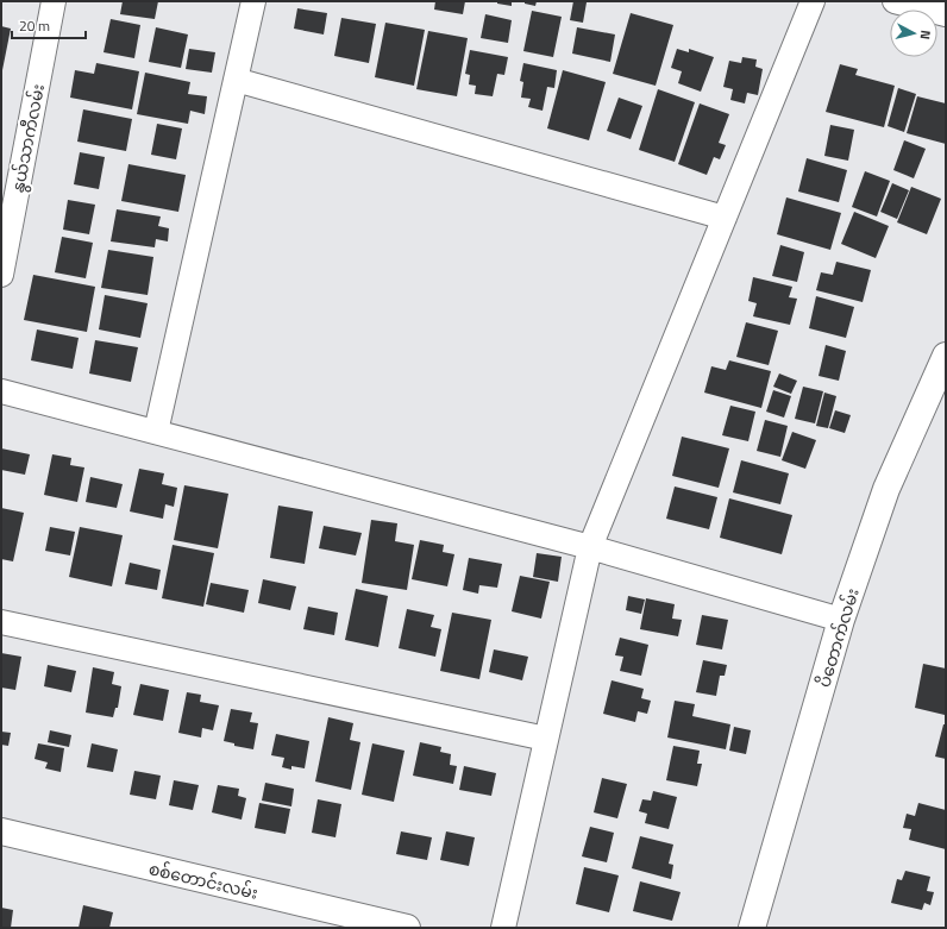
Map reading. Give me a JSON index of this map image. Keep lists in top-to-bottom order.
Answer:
{
  "streets": {
    "street": ["နွယ်သာကီလမ်း", "ပိတောက်လမ်း", "စစ်တောင်းလမ်း"]
  },
  "scale_bar": "20 m",
  "north": "right"
}
